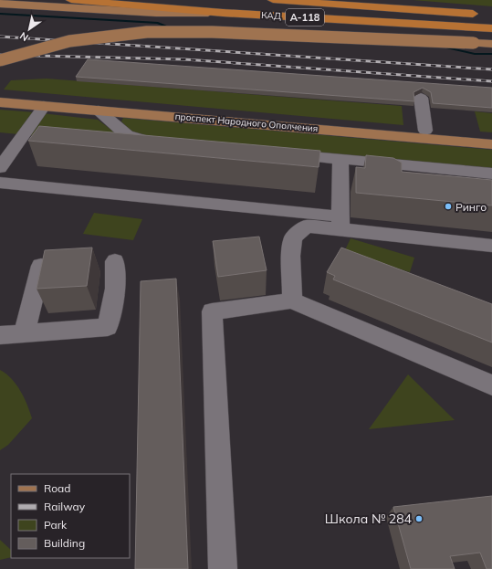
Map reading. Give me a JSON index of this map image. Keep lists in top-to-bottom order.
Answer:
{
  "streets": {
    "highway": ["КАД", "А-118"],
    "main road": ["проспект Народного Ополчения"]
  },
  "places": ["Ринго", "Школа № 284"],
  "legend": [
    "Road",
    "Railway",
    "Park",
    "Building"
  ],
  "north": "bottom left"
}
